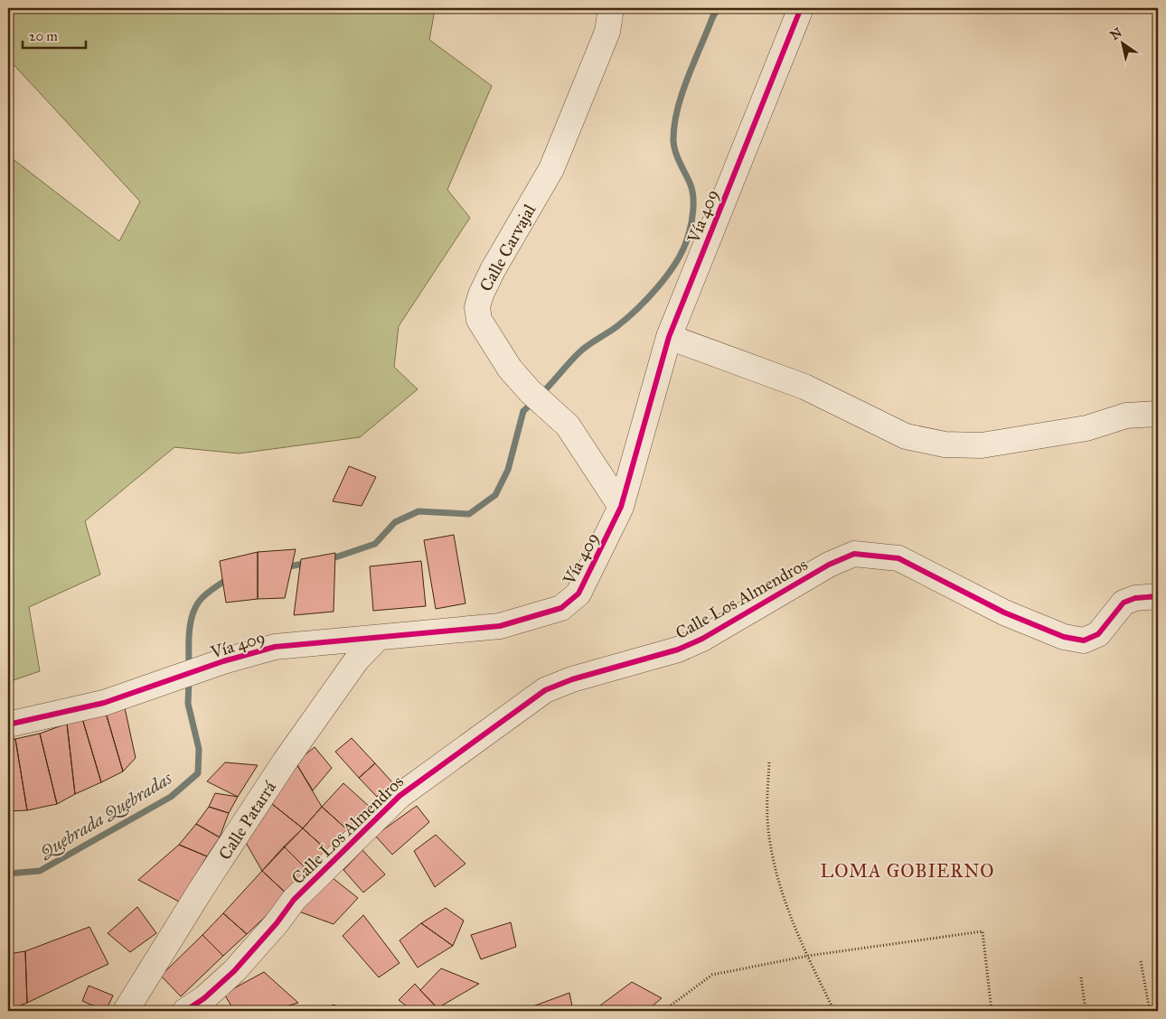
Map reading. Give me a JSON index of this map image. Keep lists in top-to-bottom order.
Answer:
{
  "streets": {
    "street": [
      "Vía 409",
      "Calle Carvajal",
      "Calle Los Almendros",
      "Calle Patarrá"
    ]
  },
  "crossings": [
    ["Vía 409", "Calle Carvajal"],
    ["Vía 409", "Calle Patarrá"]
  ],
  "districts": ["LOMA GOBIERNO"],
  "water": ["Quebrada Quebradas"],
  "scale_bar": "20 m",
  "north": "top left"
}
